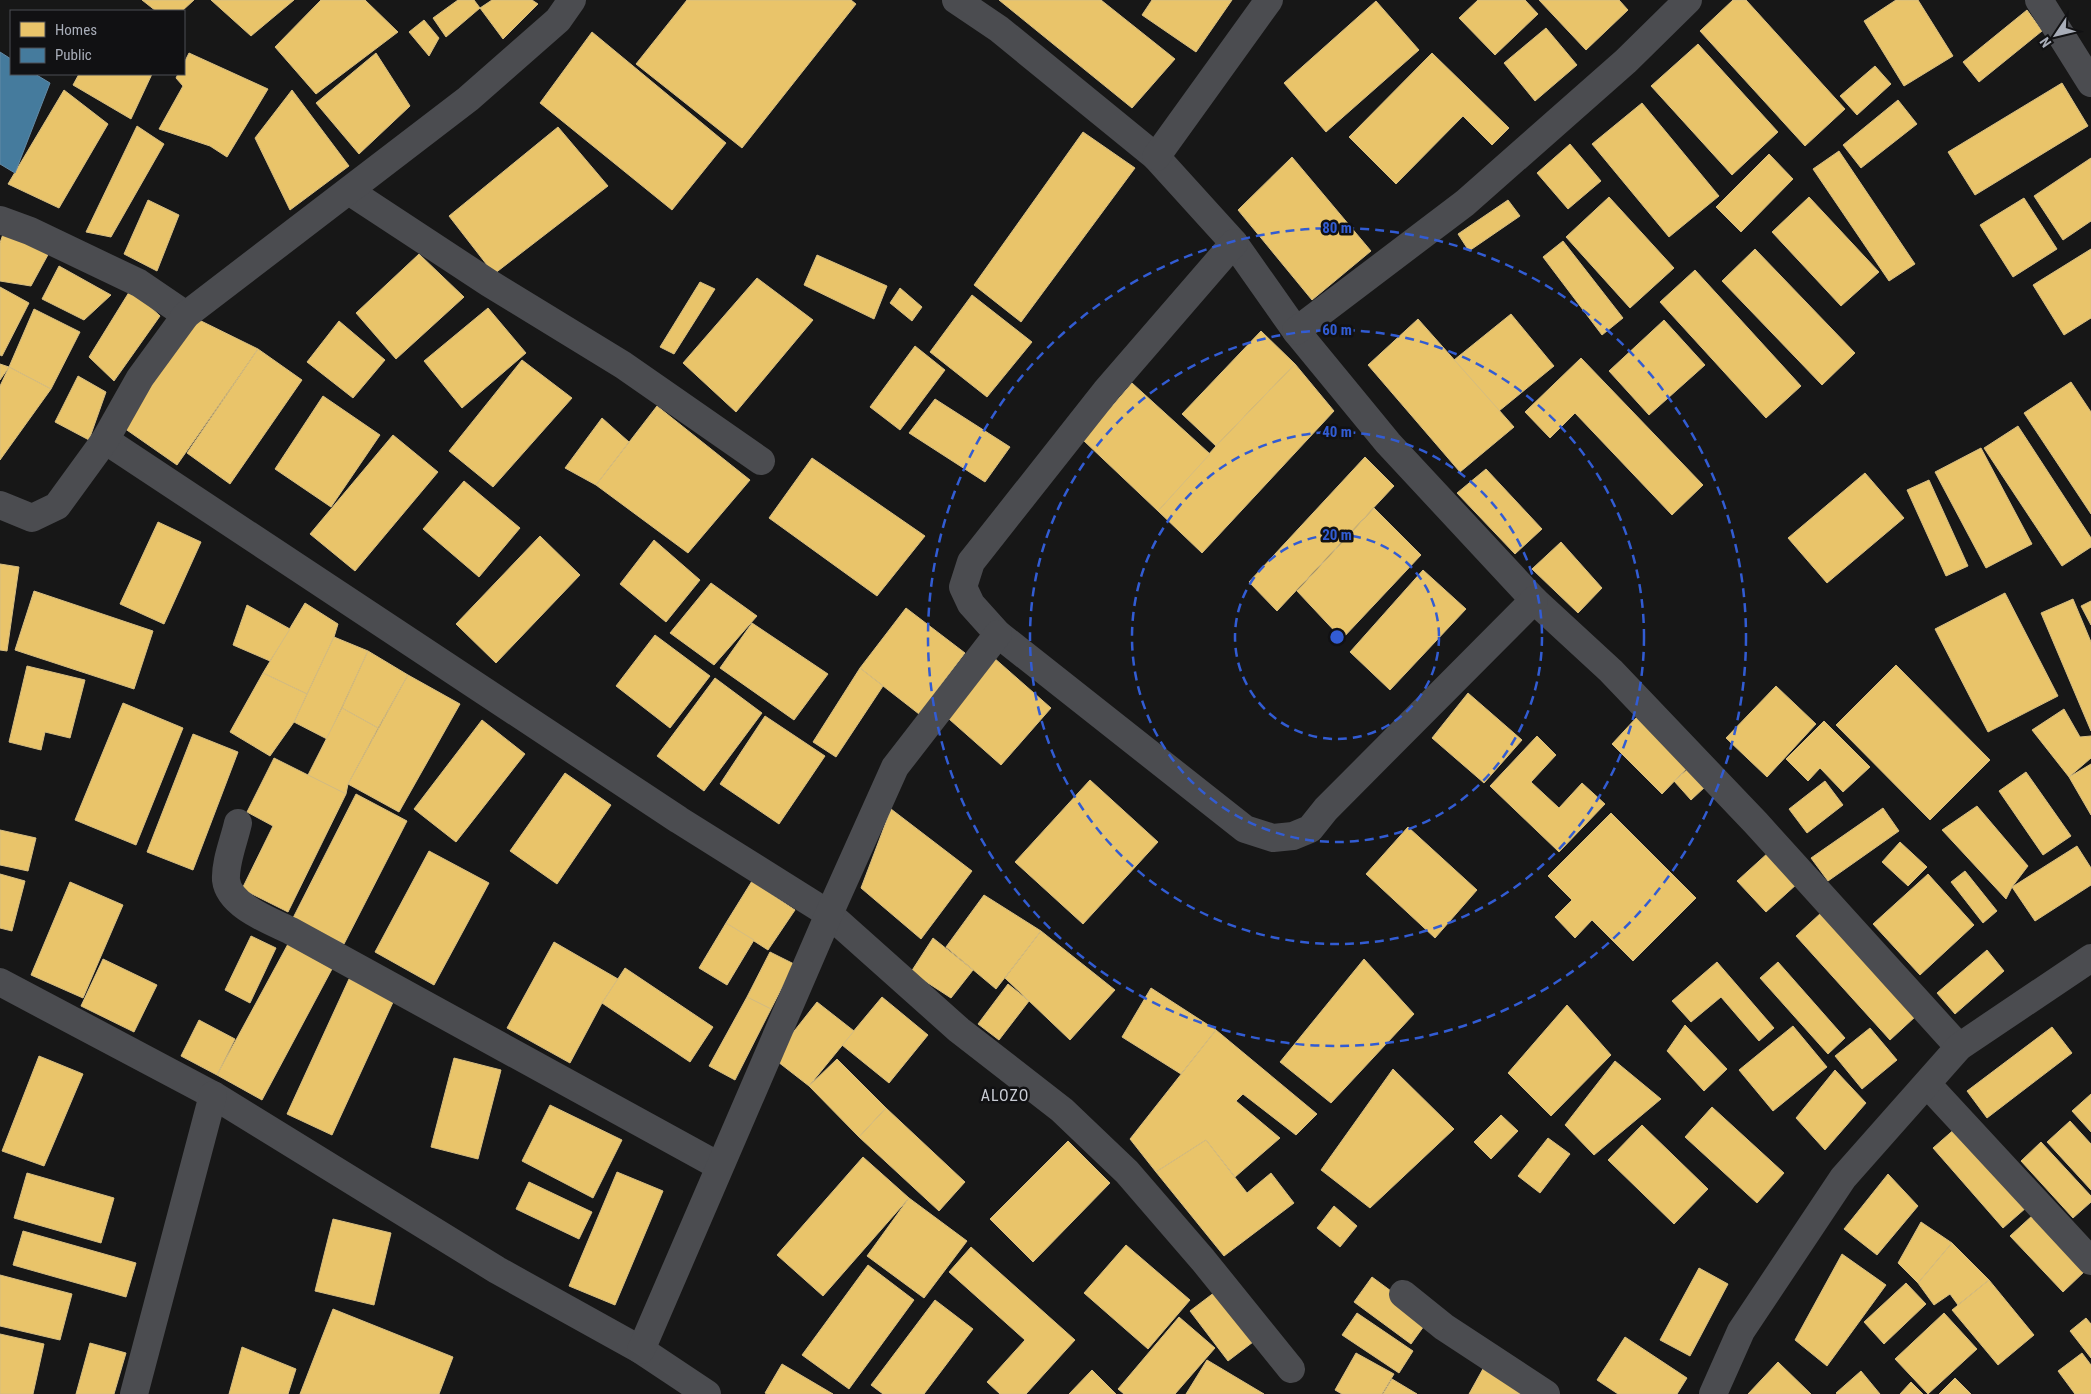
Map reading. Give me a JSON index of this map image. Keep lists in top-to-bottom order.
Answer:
{
  "districts": ["ALOZO"],
  "legend": ["Homes", "Public"],
  "north": "bottom left",
  "rings": [
    "80 m",
    "60 m",
    "40 m",
    "20 m"
  ]
}
